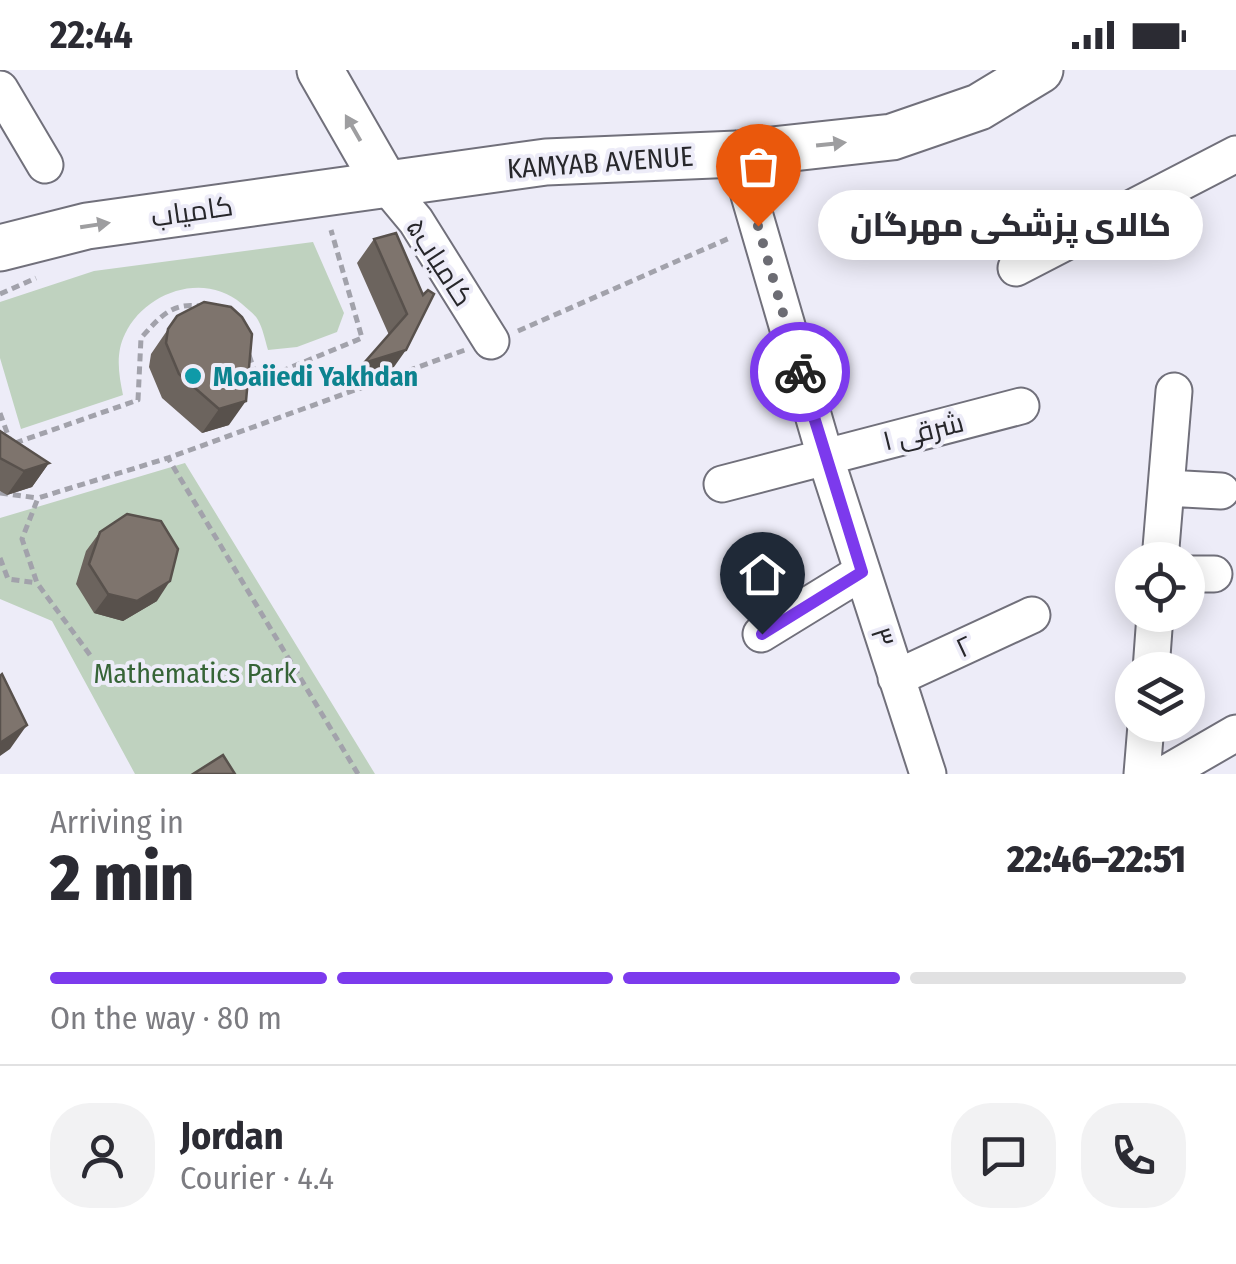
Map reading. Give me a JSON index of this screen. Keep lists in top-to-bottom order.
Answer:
{
  "streets": {
    "main road": ["KAMYAB AVENUE", "کامیاب"],
    "street": [
      "کامیاب۵",
      "۱ شرقی",
      "۳",
      "۲"
    ]
  },
  "crossings": [
    ["KAMYAB AVENUE", "کامیاب"],
    ["KAMYAB AVENUE", "کامیاب۵"],
    ["KAMYAB AVENUE", "۳"],
    ["کامیاب", "کامیاب۵"],
    ["۱ شرقی", "۳"],
    ["۳", "۲"]
  ],
  "one_way": ["KAMYAB AVENUE", "کامیاب"],
  "parks": ["Mathematics Park"],
  "places": ["کالای پزشکی مهرگان", "Moaiiedi Yakhdan"],
  "page": {
    "status": "22:44",
    "bubble": "کالای پزشکی مهرگان",
    "heading": ["2 min", "Arriving in", "22:46–22:51"],
    "panel": ["Jordan", "Courier · 4.4"],
    "bar": "On the way · 80 m"
  }
}
